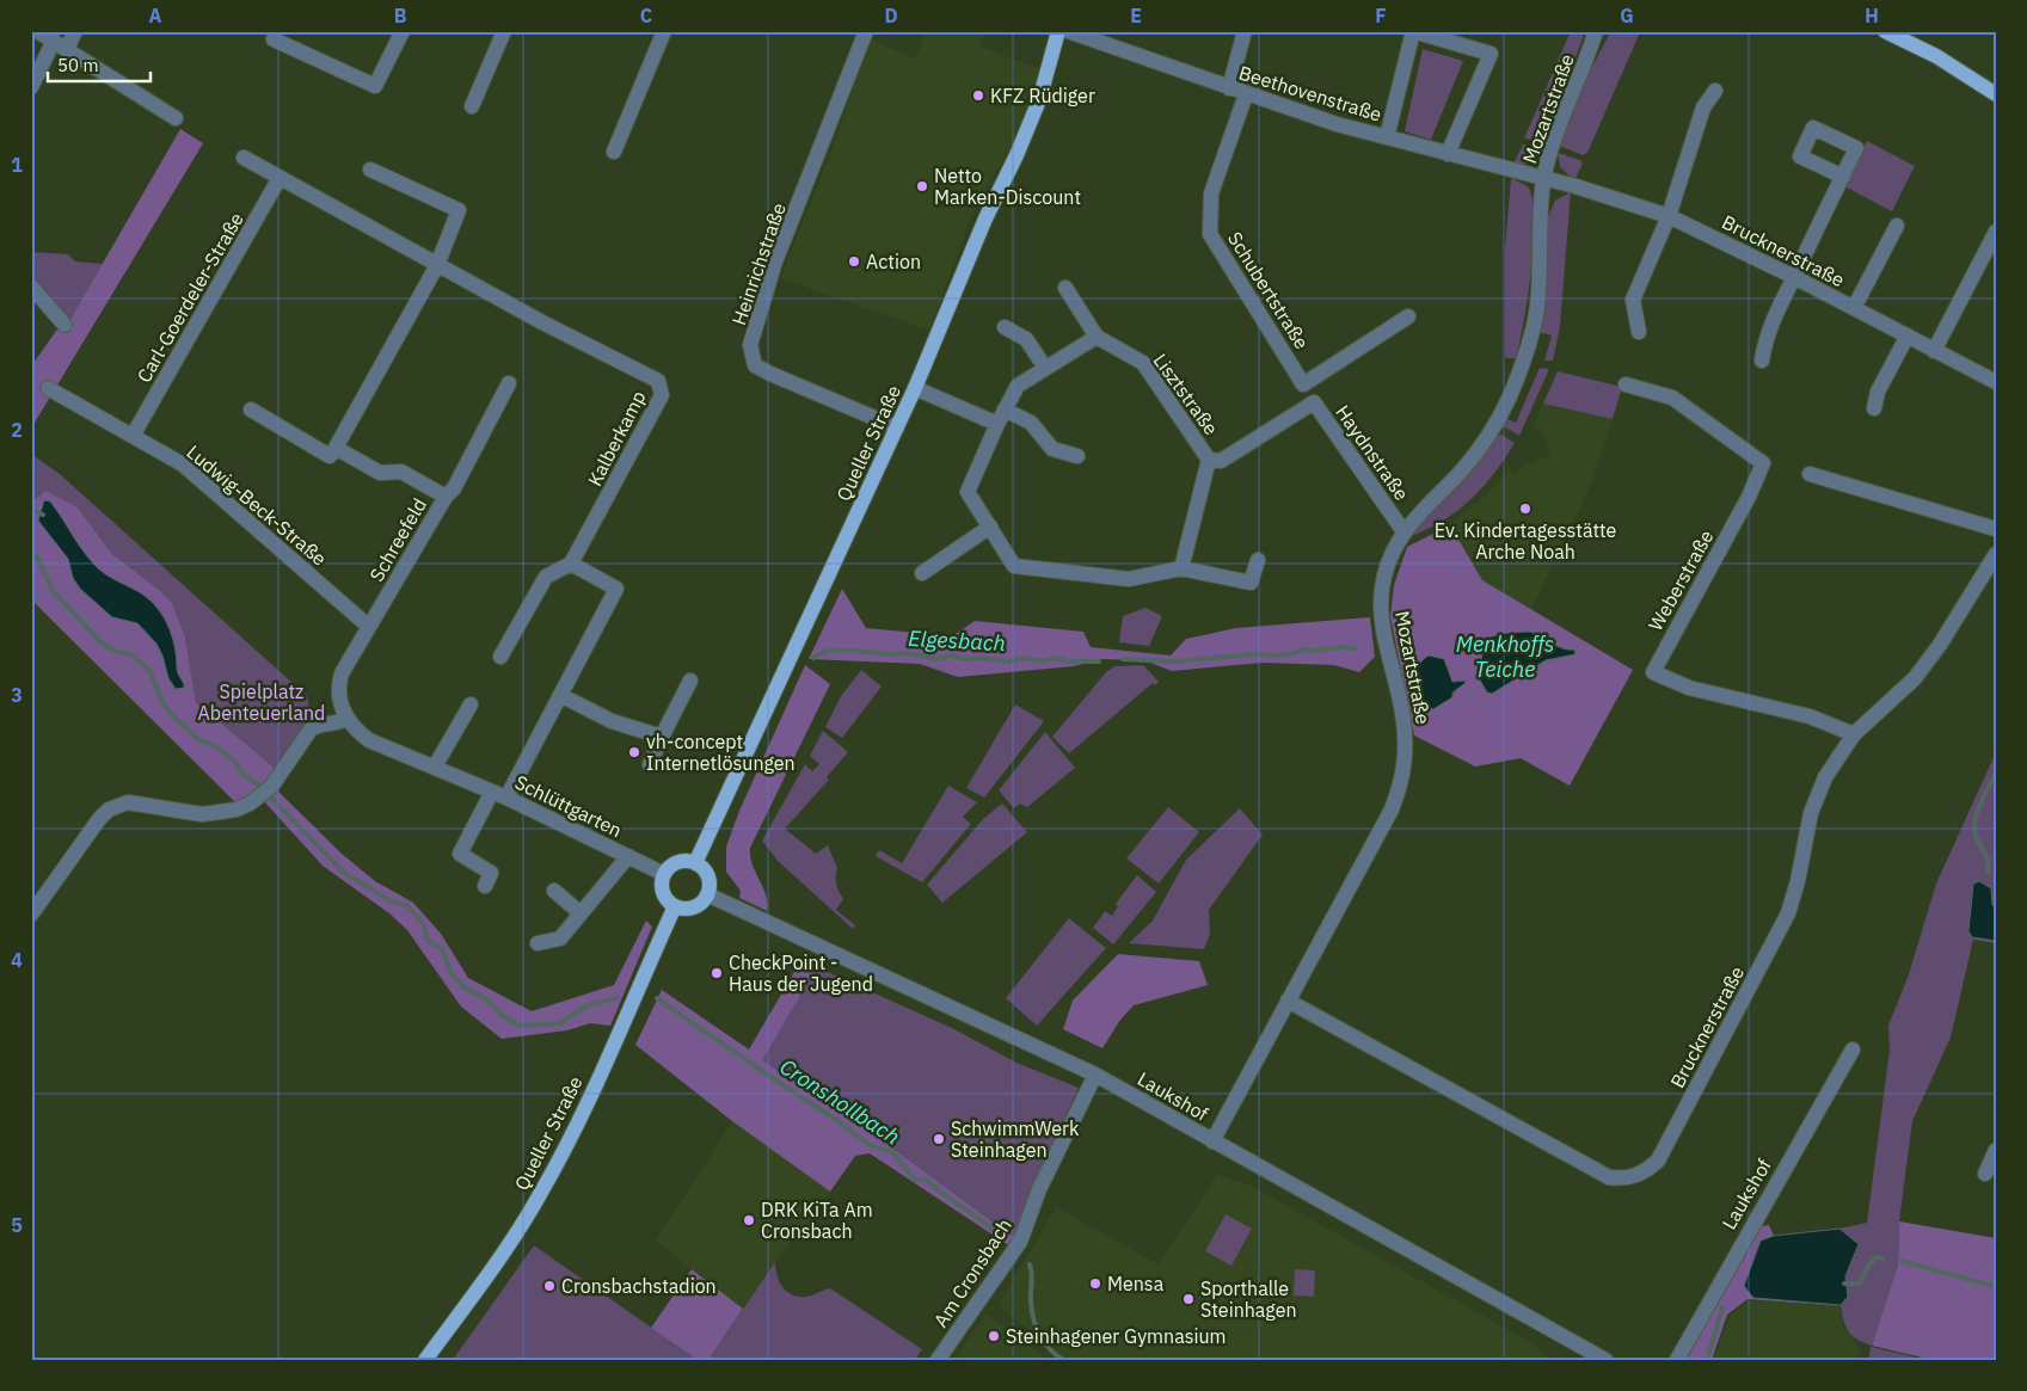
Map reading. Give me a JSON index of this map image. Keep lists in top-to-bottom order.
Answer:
{
  "streets": {
    "main road": ["Queller Straße"],
    "street": [
      "Beethovenstraße",
      "Mozartstraße",
      "Brucknerstraße",
      "Heinrichstraße",
      "Schubertstraße",
      "Carl-Goerdeler-Straße",
      "Lisztstraße",
      "Kalberkamp",
      "Haydnstraße",
      "Ludwig-Beck-Straße",
      "Schreefeld",
      "Weberstraße",
      "Schlüttgarten",
      "Laukshof",
      "Am Cronsbach"
    ]
  },
  "crossings": [
    ["Beethovenstraße", "Mozartstraße"],
    ["Beethovenstraße", "Brucknerstraße"],
    ["Beethovenstraße", "Schubertstraße"],
    ["Mozartstraße", "Brucknerstraße"],
    ["Mozartstraße", "Haydnstraße"],
    ["Mozartstraße", "Laukshof"],
    ["Brucknerstraße", "Weberstraße"],
    ["Heinrichstraße", "Queller Straße"],
    ["Carl-Goerdeler-Straße", "Kalberkamp"],
    ["Carl-Goerdeler-Straße", "Ludwig-Beck-Straße"],
    ["Lisztstraße", "Haydnstraße"],
    ["Queller Straße", "Schlüttgarten"],
    ["Queller Straße", "Laukshof"],
    ["Ludwig-Beck-Straße", "Schreefeld"],
    ["Schreefeld", "Schlüttgarten"],
    ["Schlüttgarten", "Laukshof"],
    ["Laukshof", "Am Cronsbach"]
  ],
  "water": ["Elgesbach", "Menkhoffs Teiche", "Cronshollbach"],
  "parks": ["Spielplatz Abenteuerland"],
  "places": [
    "KFZ Rüdiger",
    "Netto Marken-Discount",
    "Action",
    "Ev. Kindertagesstätte Arche Noah",
    "vh-concept Internetlösungen",
    "CheckPoint - Haus der Jugend",
    "SchwimmWerk Steinhagen",
    "DRK KiTa Am Cronsbach",
    "Mensa",
    "Cronsbachstadion",
    "Sporthalle Steinhagen",
    "Steinhagener Gymnasium"
  ],
  "scale_bar": "50 m",
  "grid": {
    "columns": [
      "A",
      "B",
      "C",
      "D",
      "E",
      "F",
      "G",
      "H"
    ],
    "rows": [
      "1",
      "2",
      "3",
      "4",
      "5"
    ]
  }
}
